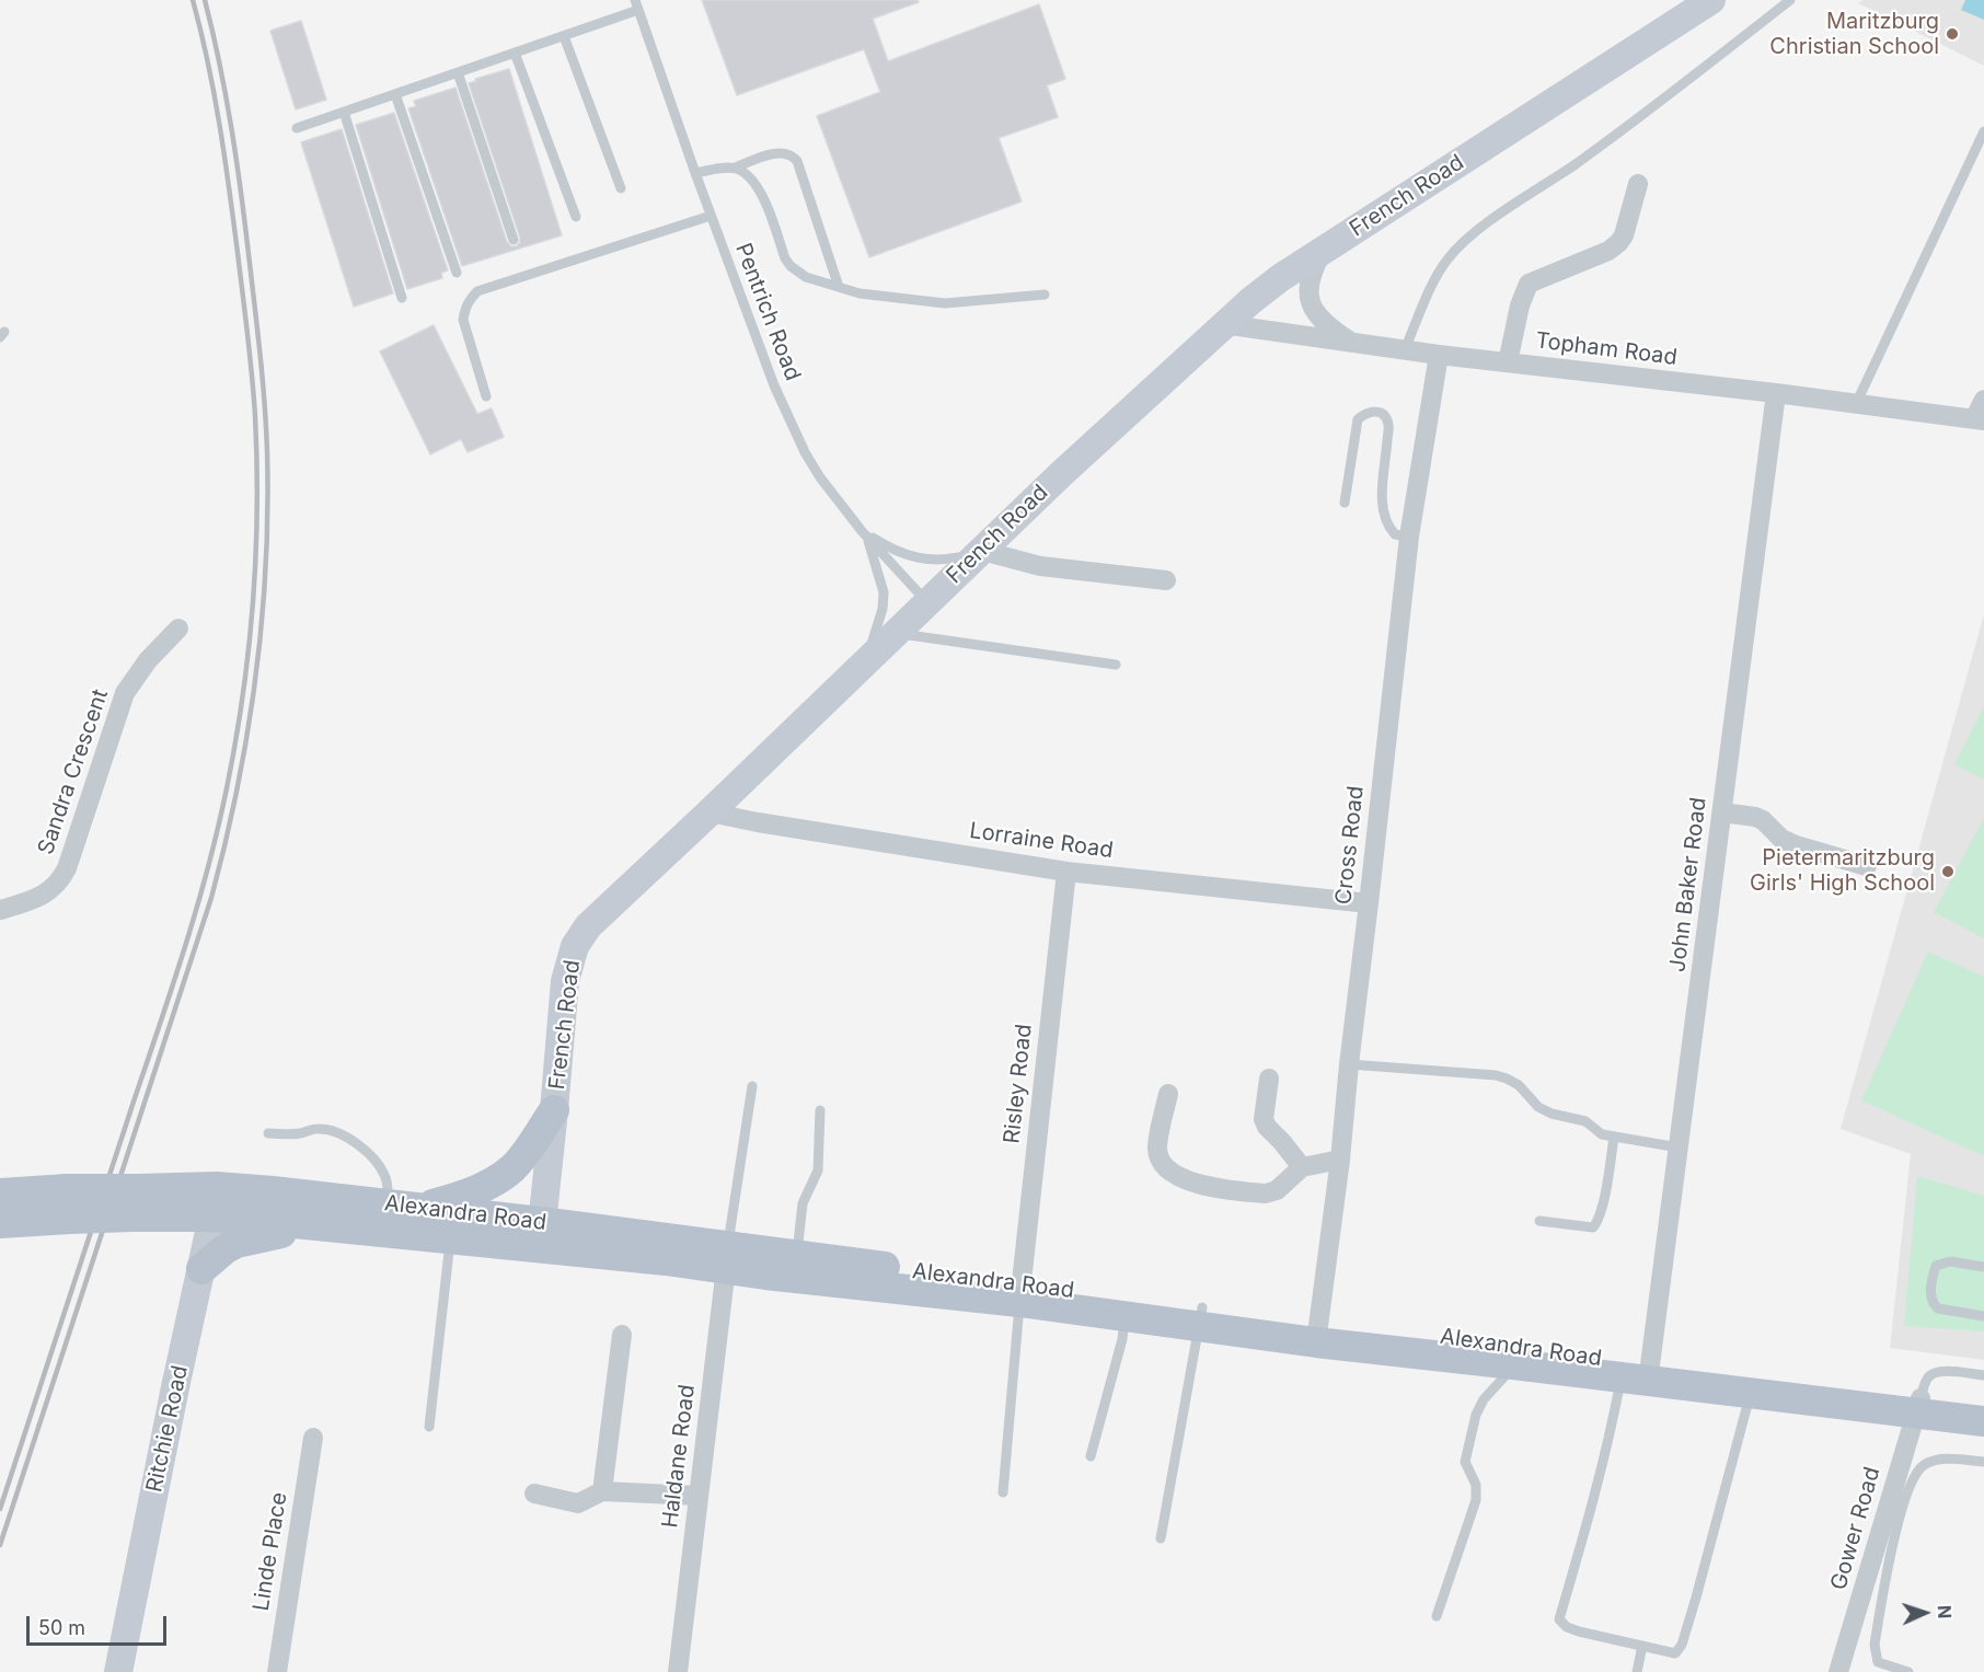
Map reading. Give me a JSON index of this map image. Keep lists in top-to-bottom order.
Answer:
{
  "streets": {
    "main road": ["Alexandra Road"],
    "street": [
      "French Road",
      "Topham Road",
      "Sandra Crescent",
      "Lorraine Road",
      "Cross Road",
      "John Baker Road",
      "Risley Road",
      "Ritchie Road",
      "Haldane Road",
      "Gower Road",
      "Linde Place"
    ],
    "lane": ["Pentrich Road"]
  },
  "crossings": [
    ["French Road", "Pentrich Road"],
    ["French Road", "Topham Road"],
    ["French Road", "Lorraine Road"],
    ["French Road", "Alexandra Road"],
    ["Topham Road", "Cross Road"],
    ["Topham Road", "John Baker Road"],
    ["Lorraine Road", "Cross Road"],
    ["Lorraine Road", "Risley Road"],
    ["Cross Road", "Alexandra Road"],
    ["John Baker Road", "Alexandra Road"],
    ["Risley Road", "Alexandra Road"],
    ["Alexandra Road", "Ritchie Road"],
    ["Alexandra Road", "Haldane Road"],
    ["Alexandra Road", "Gower Road"]
  ],
  "places": ["Maritzburg Christian School", "Pietermaritzburg Girls' High School"],
  "scale_bar": "50 m",
  "north": "right"
}
